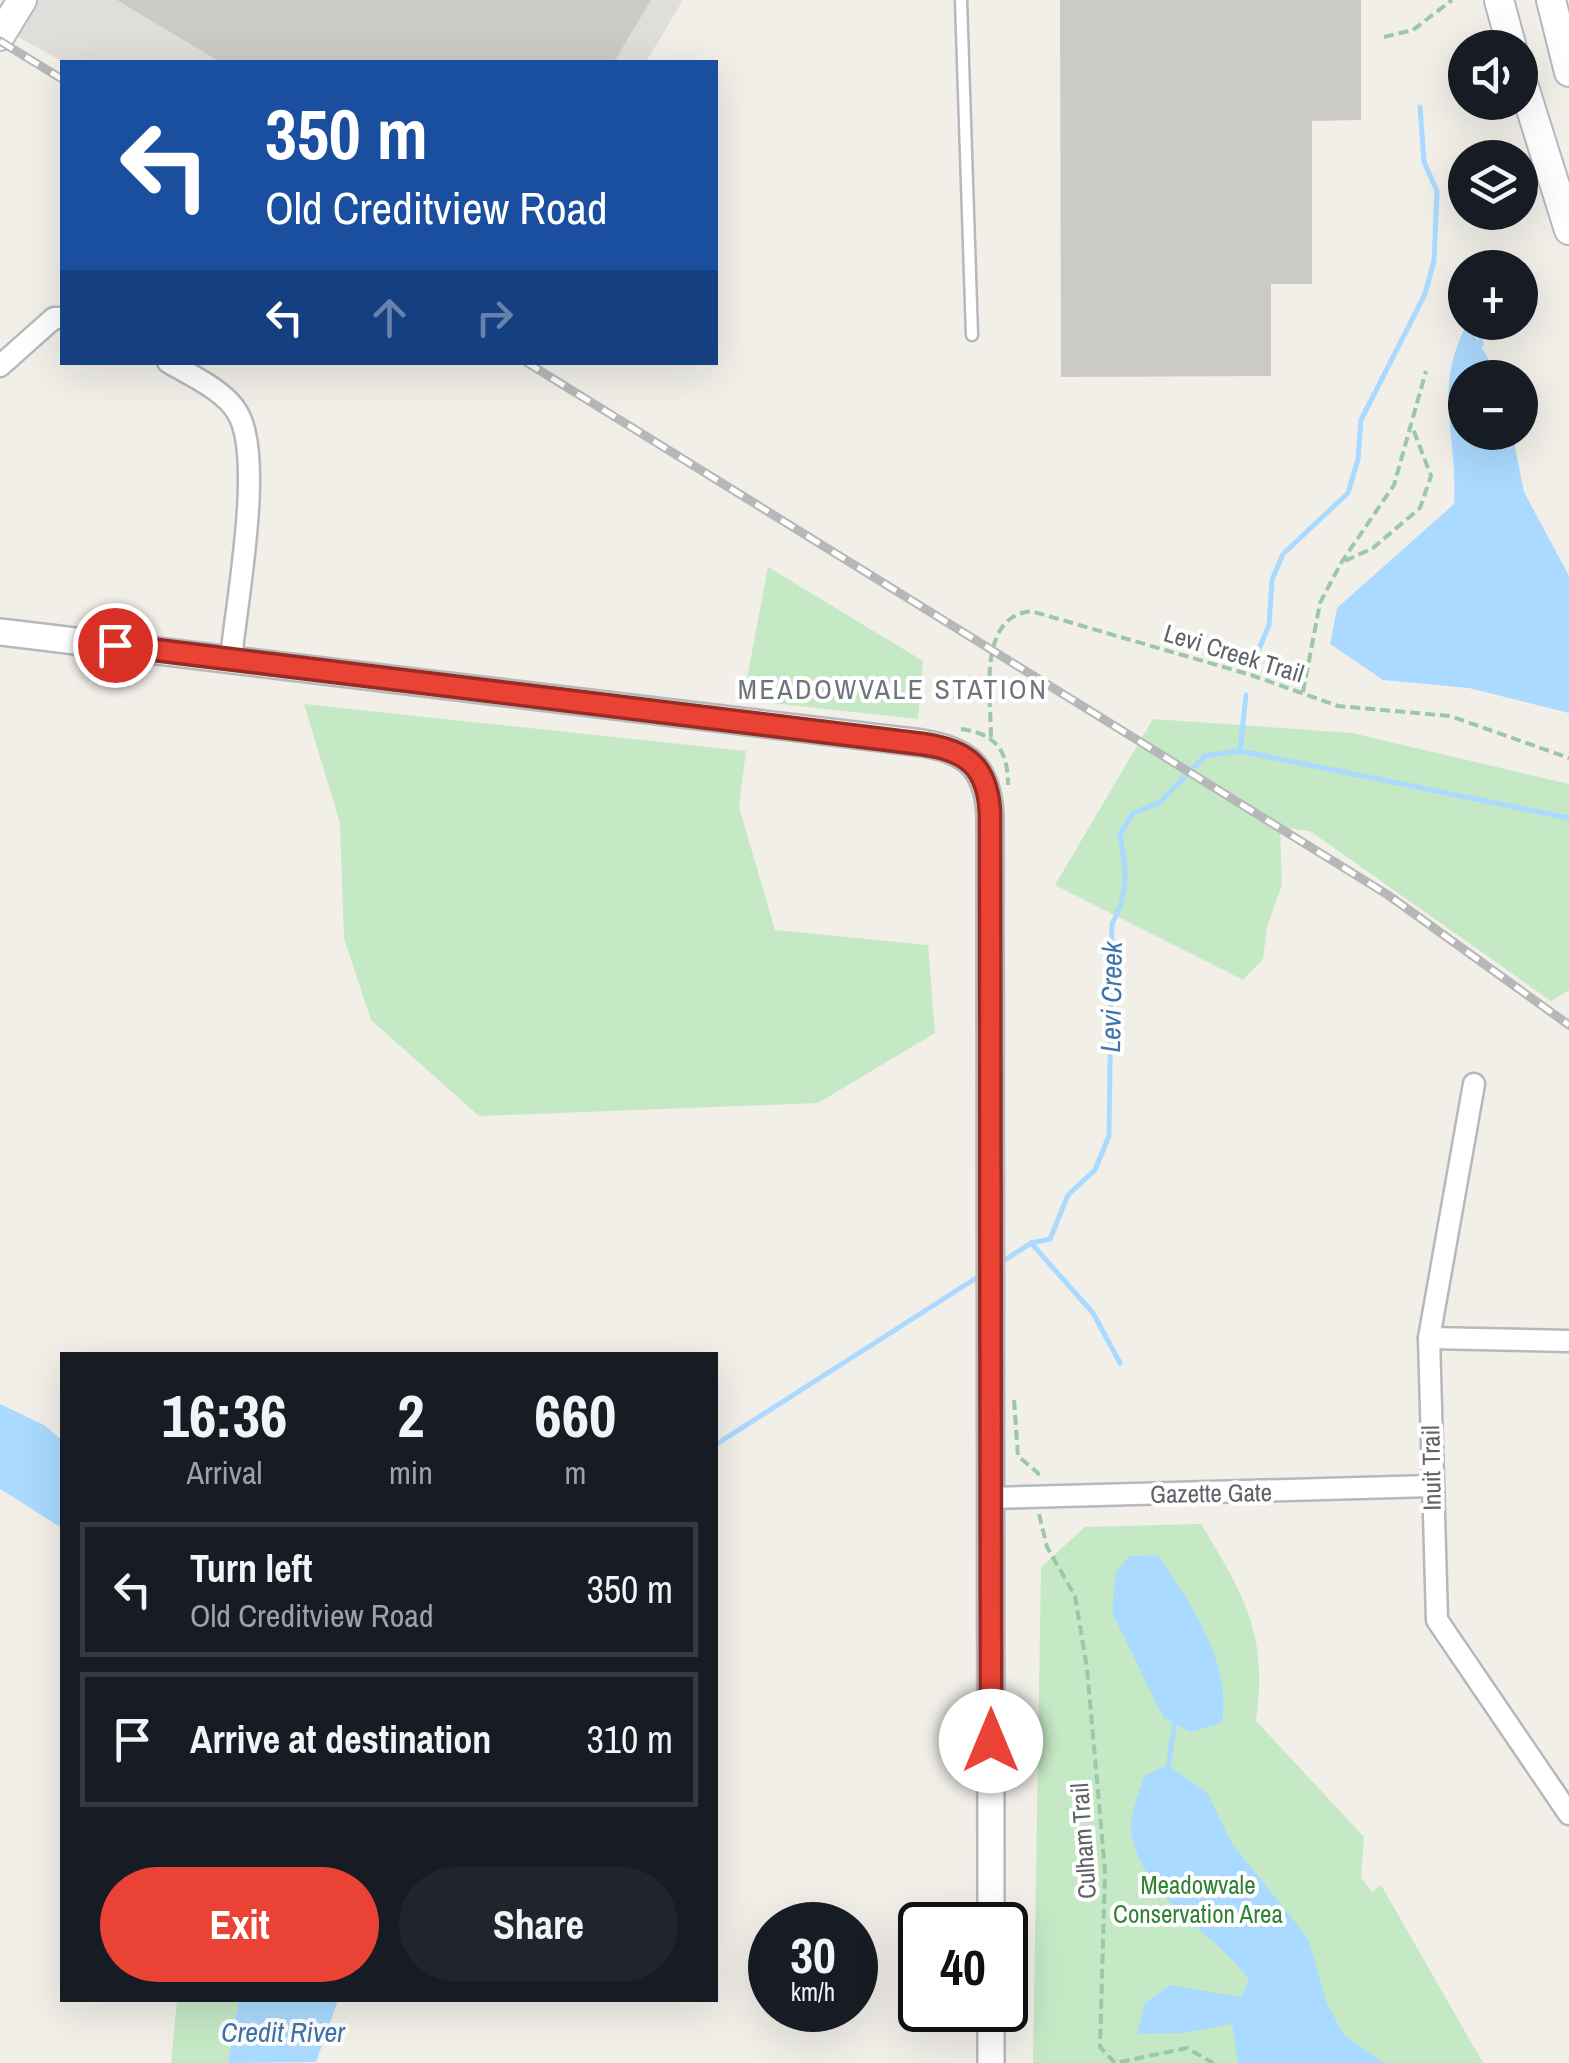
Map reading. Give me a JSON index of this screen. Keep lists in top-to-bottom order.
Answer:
{
  "streets": {
    "street": ["Inuit Trail", "Gazette Gate"],
    "path": ["Levi Creek Trail", "Culham Trail"]
  },
  "crossings": [
    ["Inuit Trail", "Gazette Gate"]
  ],
  "districts": ["MEADOWVALE STATION"],
  "water": ["Levi Creek", "Credit River"],
  "parks": ["Meadowvale Conservation Area"],
  "page": {
    "map_buttons": ["+", "−"],
    "turn": ["350 m", "Old Creditview Road"],
    "eta": [
      "16:36",
      "Arrival",
      "2",
      "min",
      "660",
      "m"
    ],
    "list": [
      {
        "name": "Turn left",
        "note": "Old Creditview Road",
        "value": "350 m"
      },
      {
        "name": "Arrive at destination",
        "value": "310 m"
      }
    ],
    "buttons": ["Exit", "Share"],
    "speed": "30 km/h",
    "limit": "40"
  }
}
